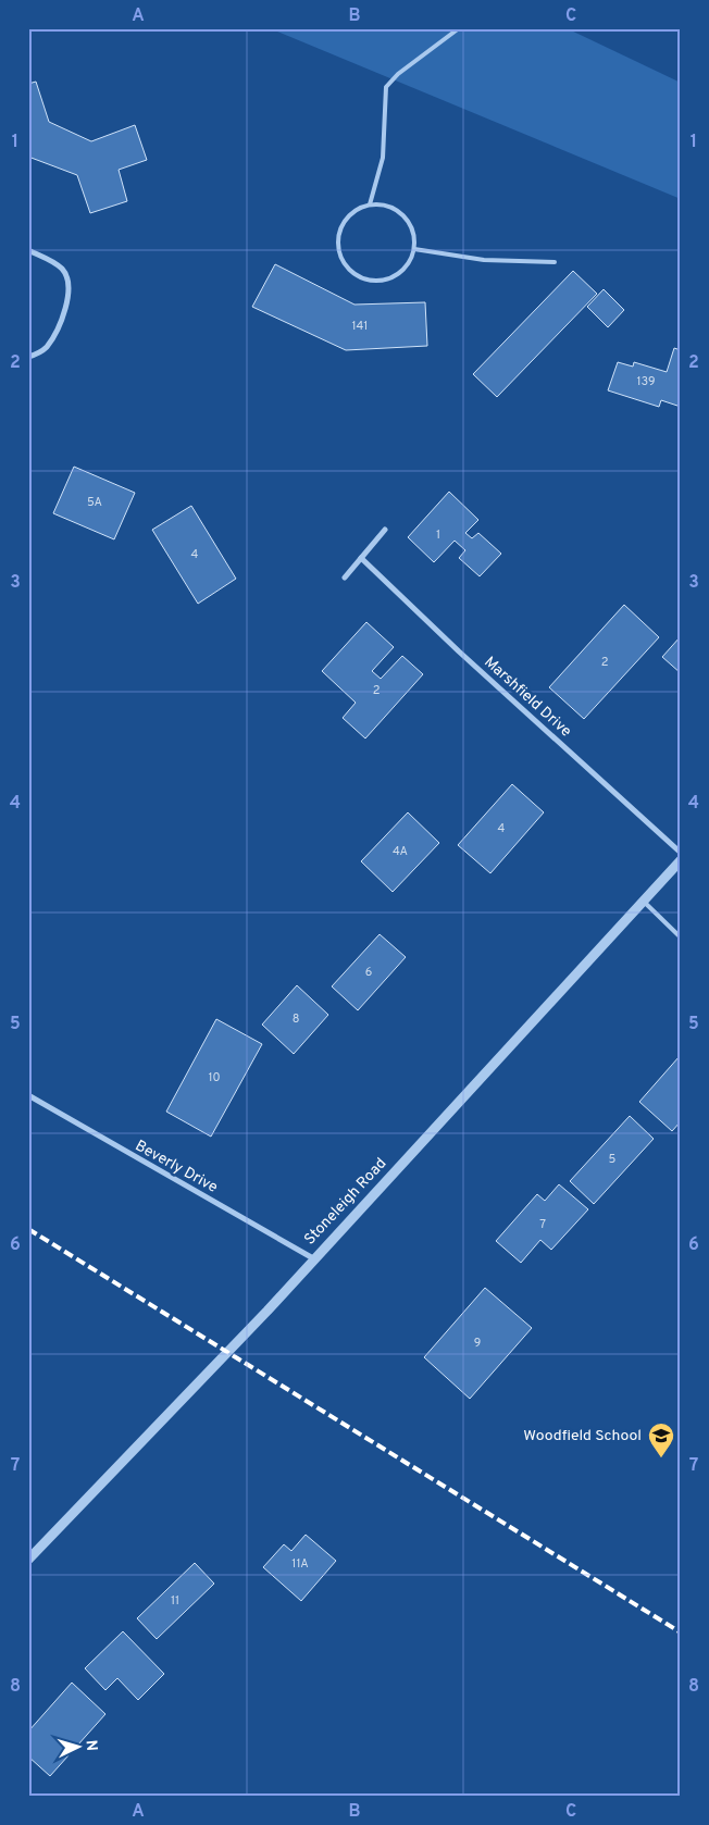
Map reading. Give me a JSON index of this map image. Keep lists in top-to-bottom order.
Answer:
{
  "streets": {
    "street": ["Marshfield Drive", "Beverly Drive", "Stoneleigh Road"]
  },
  "crossings": [
    ["Beverly Drive", "Stoneleigh Road"]
  ],
  "places": {
    "school or university": ["Woodfield School"]
  },
  "house_numbers": [
    "141",
    "139",
    "5A",
    "1",
    "4",
    "2",
    "2",
    "4",
    "4A",
    "6",
    "8",
    "10",
    "5",
    "7",
    "9",
    "11A",
    "11"
  ],
  "north": "right",
  "grid": {
    "columns": ["A", "B", "C"],
    "rows": [
      "1",
      "2",
      "3",
      "4",
      "5",
      "6",
      "7",
      "8"
    ]
  }
}
